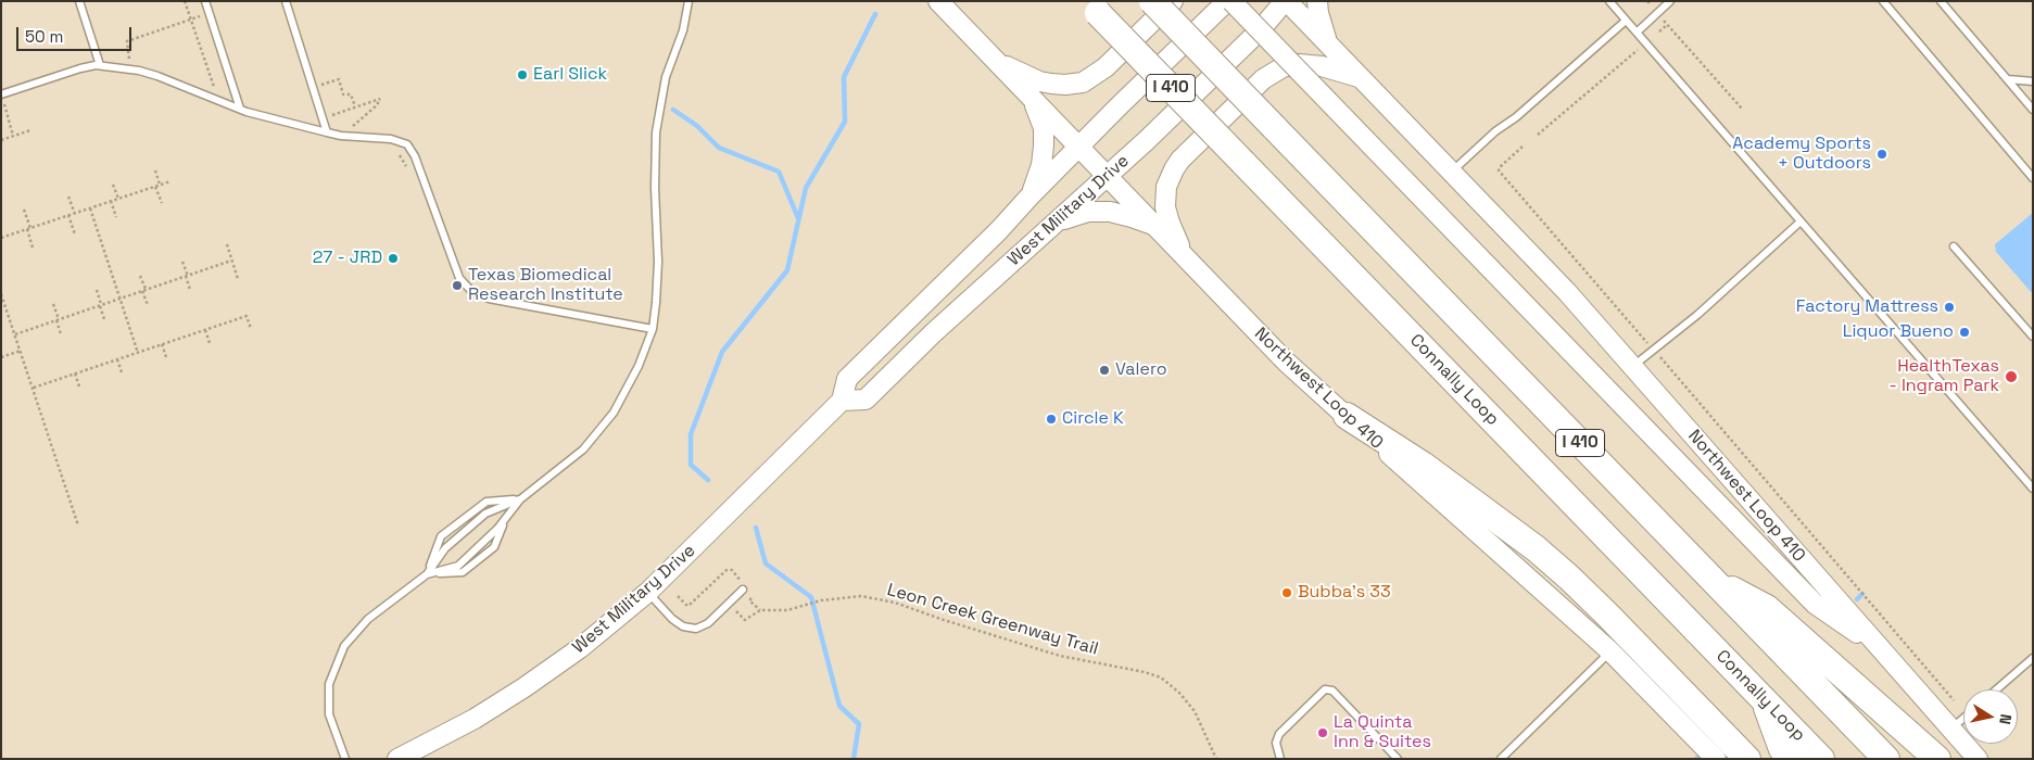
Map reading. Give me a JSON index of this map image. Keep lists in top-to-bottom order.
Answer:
{
  "streets": {
    "highway": ["I 410", "Connally Loop"],
    "main road": ["West Military Drive", "Northwest Loop 410"],
    "path": ["Leon Creek Greenway Trail"]
  },
  "crossings": [
    ["West Military Drive", "Northwest Loop 410"]
  ],
  "places": [
    "Earl Slick",
    "Academy Sports + Outdoors",
    "27 - JRD",
    "Texas Biomedical Research Institute",
    "Factory Mattress",
    "Liquor Bueno",
    "Valero",
    "HealthTexas - Ingram Park",
    "Circle K",
    "Bubba's 33",
    "La Quinta Inn & Suites"
  ],
  "scale_bar": "50 m",
  "north": "right"
}
